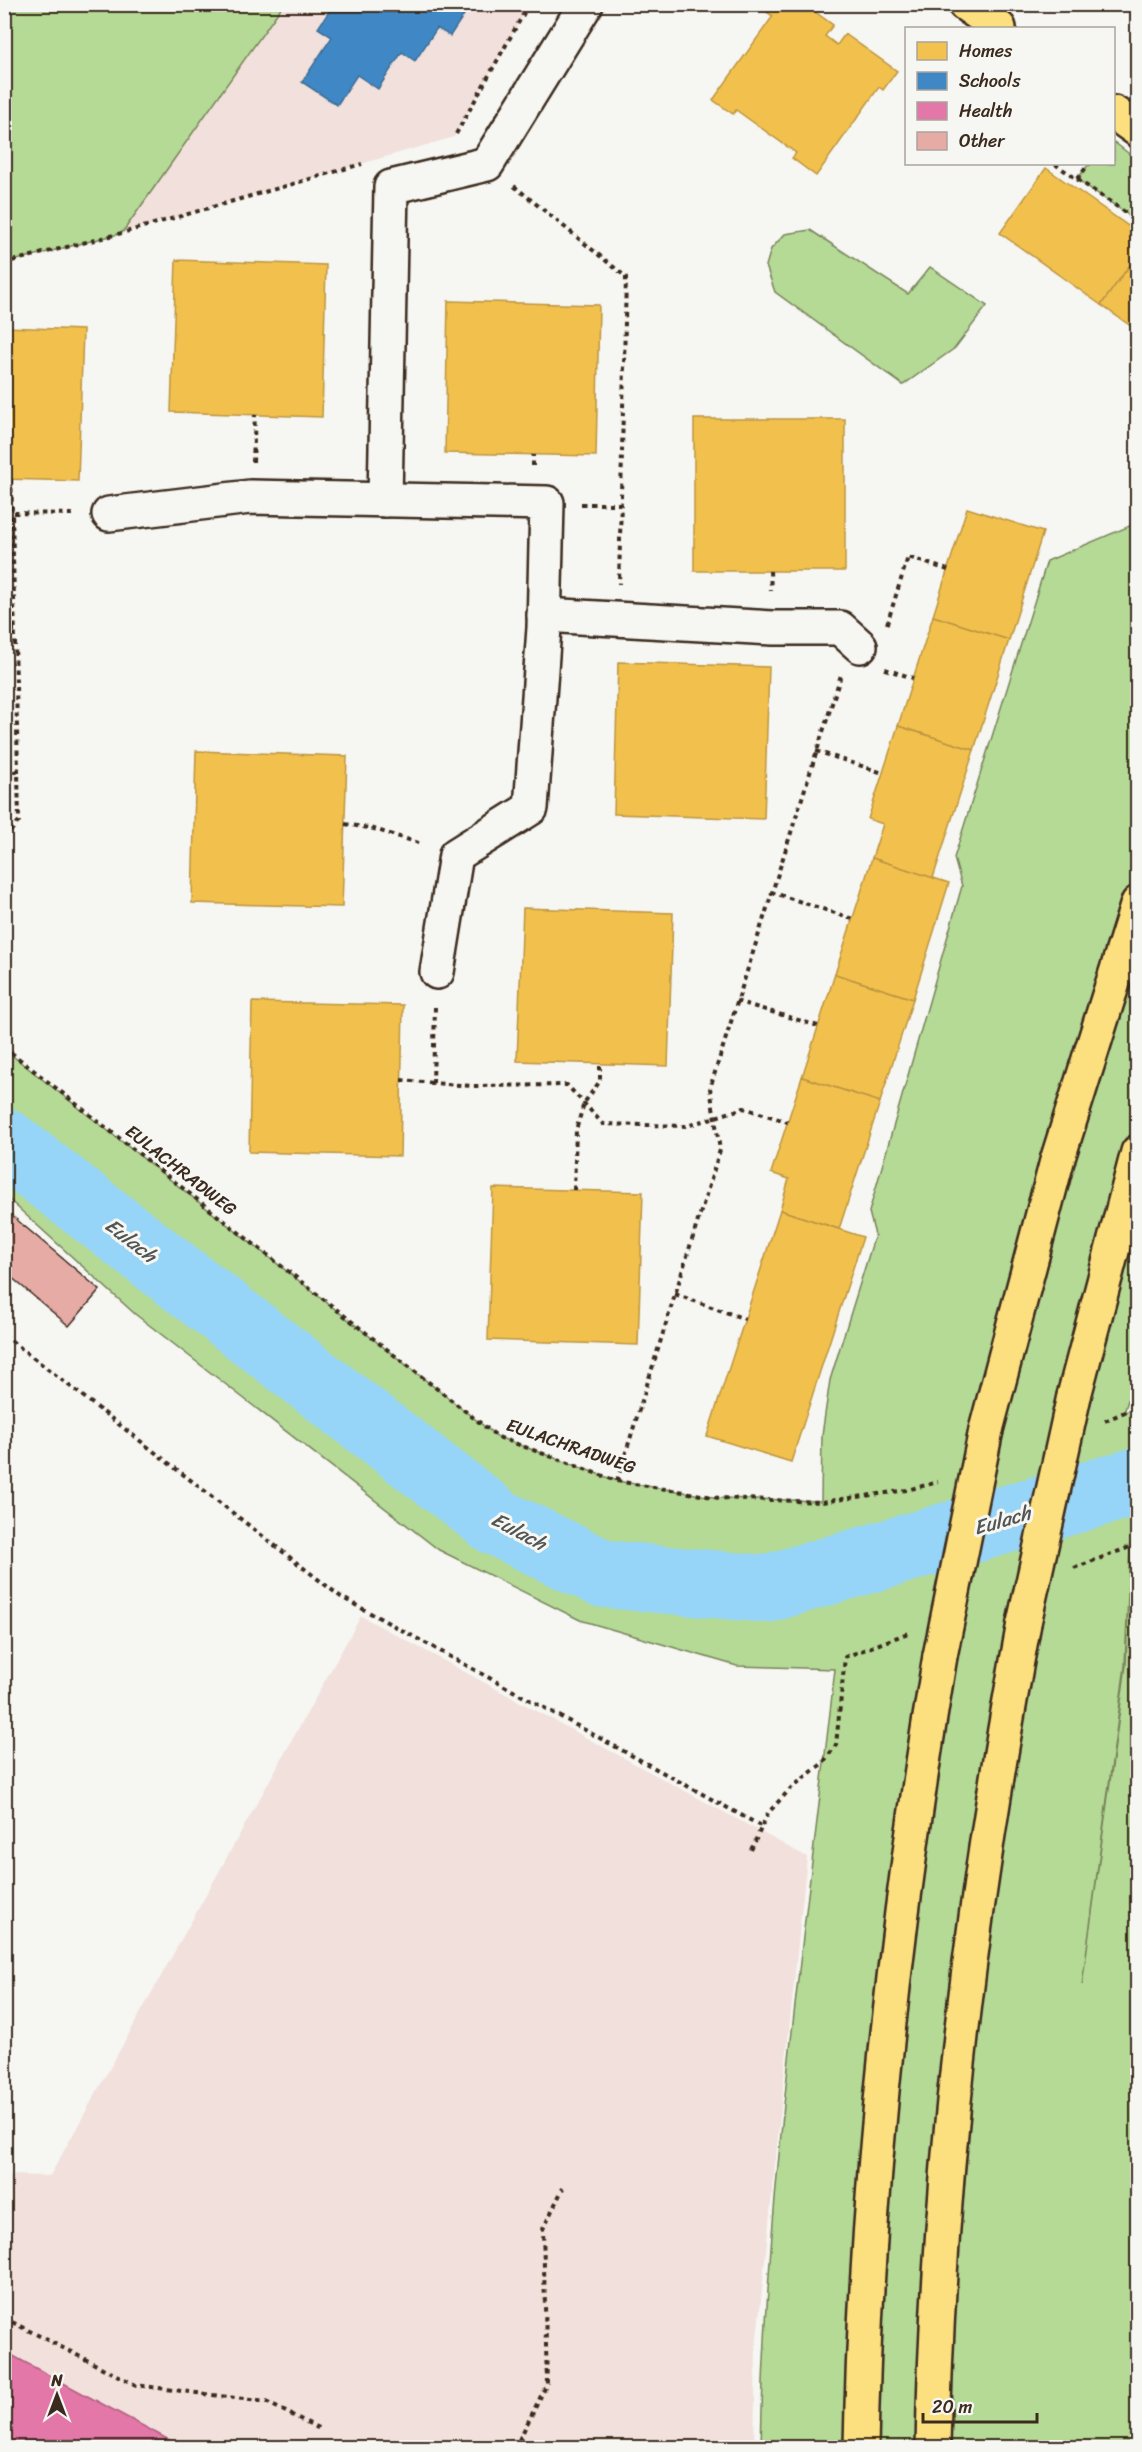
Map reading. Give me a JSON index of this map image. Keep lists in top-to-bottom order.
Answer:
{
  "streets": {
    "path": ["EULACHRADWEG"]
  },
  "water": ["Eulach"],
  "legend": [
    "Homes",
    "Schools",
    "Health",
    "Other"
  ],
  "scale_bar": "20 m",
  "north": "top"
}
